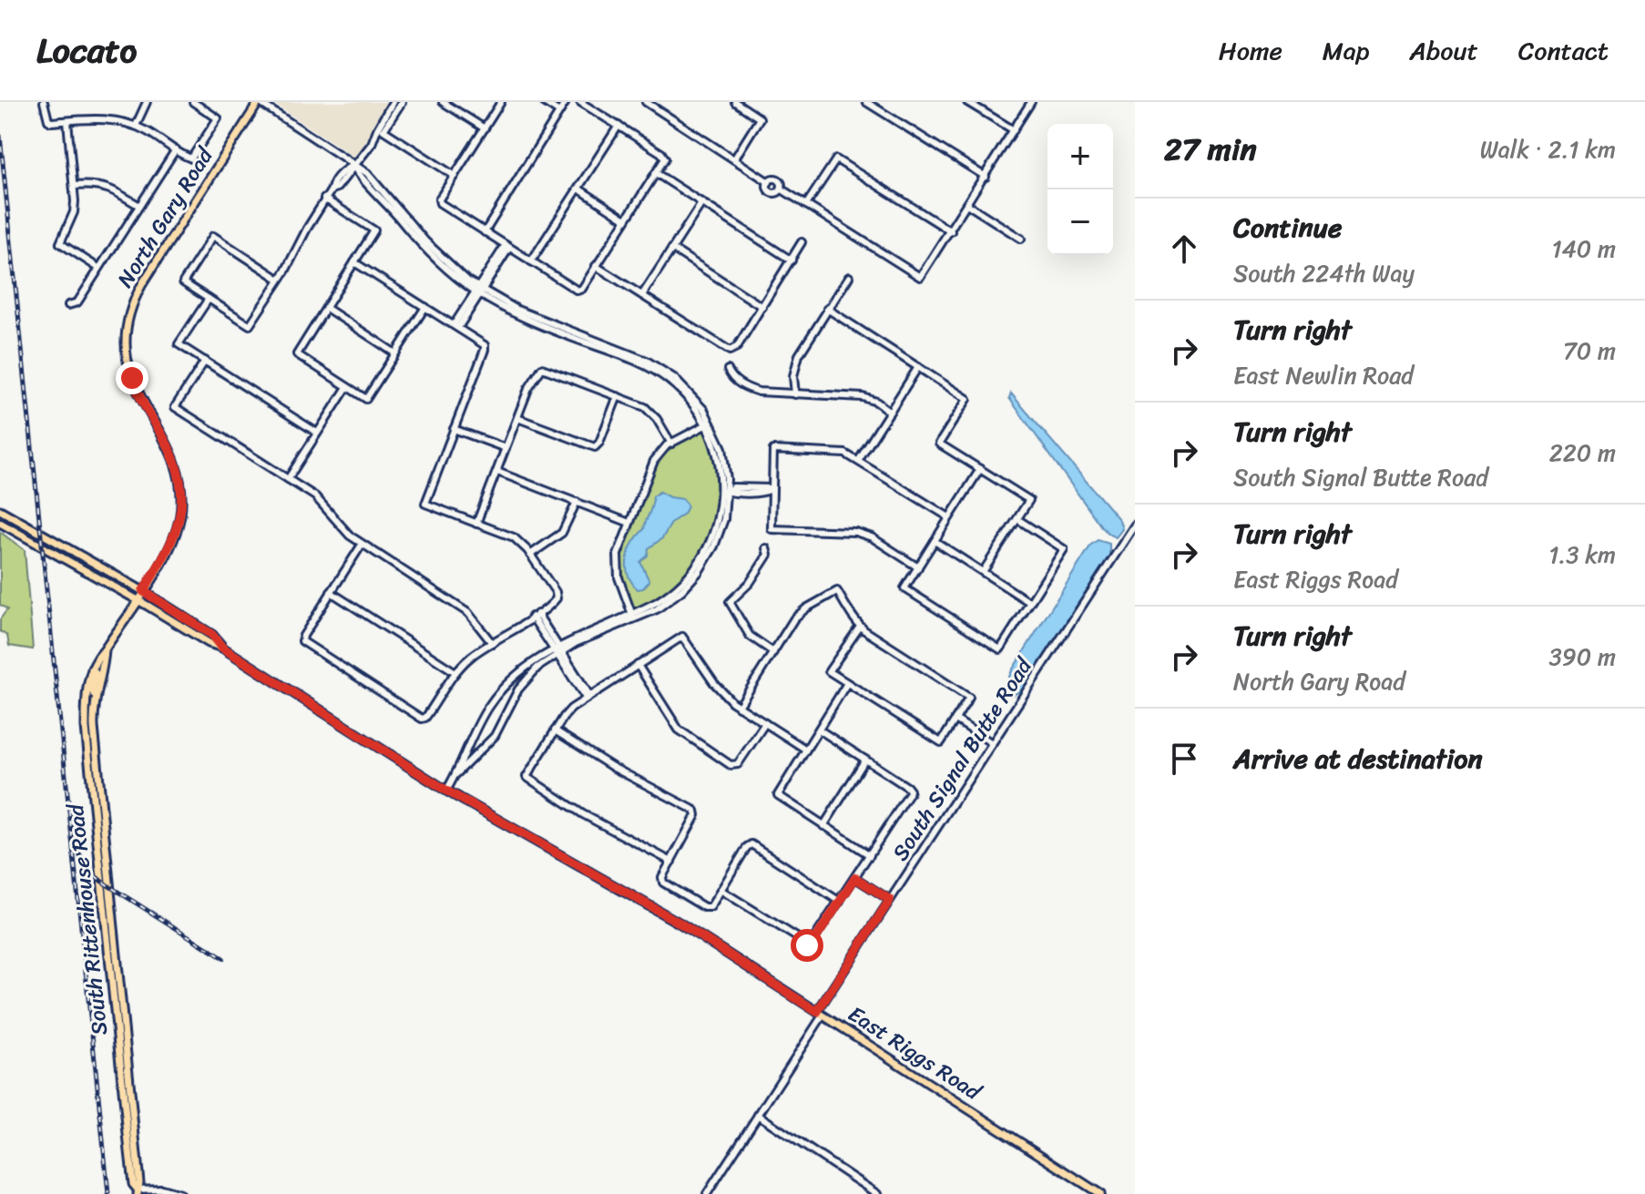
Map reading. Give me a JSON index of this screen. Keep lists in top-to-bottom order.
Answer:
{
  "streets": {
    "main road": ["North Gary Road", "South Rittenhouse Road", "East Riggs Road"],
    "street": ["South Signal Butte Road"]
  },
  "crossings": [
    ["North Gary Road", "South Rittenhouse Road"],
    ["North Gary Road", "East Riggs Road"],
    ["South Signal Butte Road", "East Riggs Road"],
    ["South Rittenhouse Road", "East Riggs Road"]
  ],
  "page": {
    "header": "Locato",
    "nav": [
      "Home",
      "Map",
      "About",
      "Contact"
    ],
    "heading": ["27 min", "Walk · 2.1 km"],
    "map_buttons": ["+", "−"],
    "list": [
      ["Continue", "South 224th Way", "140 m"],
      ["Turn right", "East Newlin Road", "70 m"],
      ["Turn right", "South Signal Butte Road", "220 m"],
      ["Turn right", "East Riggs Road", "1.3 km"],
      ["Turn right", "North Gary Road", "390 m"],
      "Arrive at destination"
    ]
  }
}
